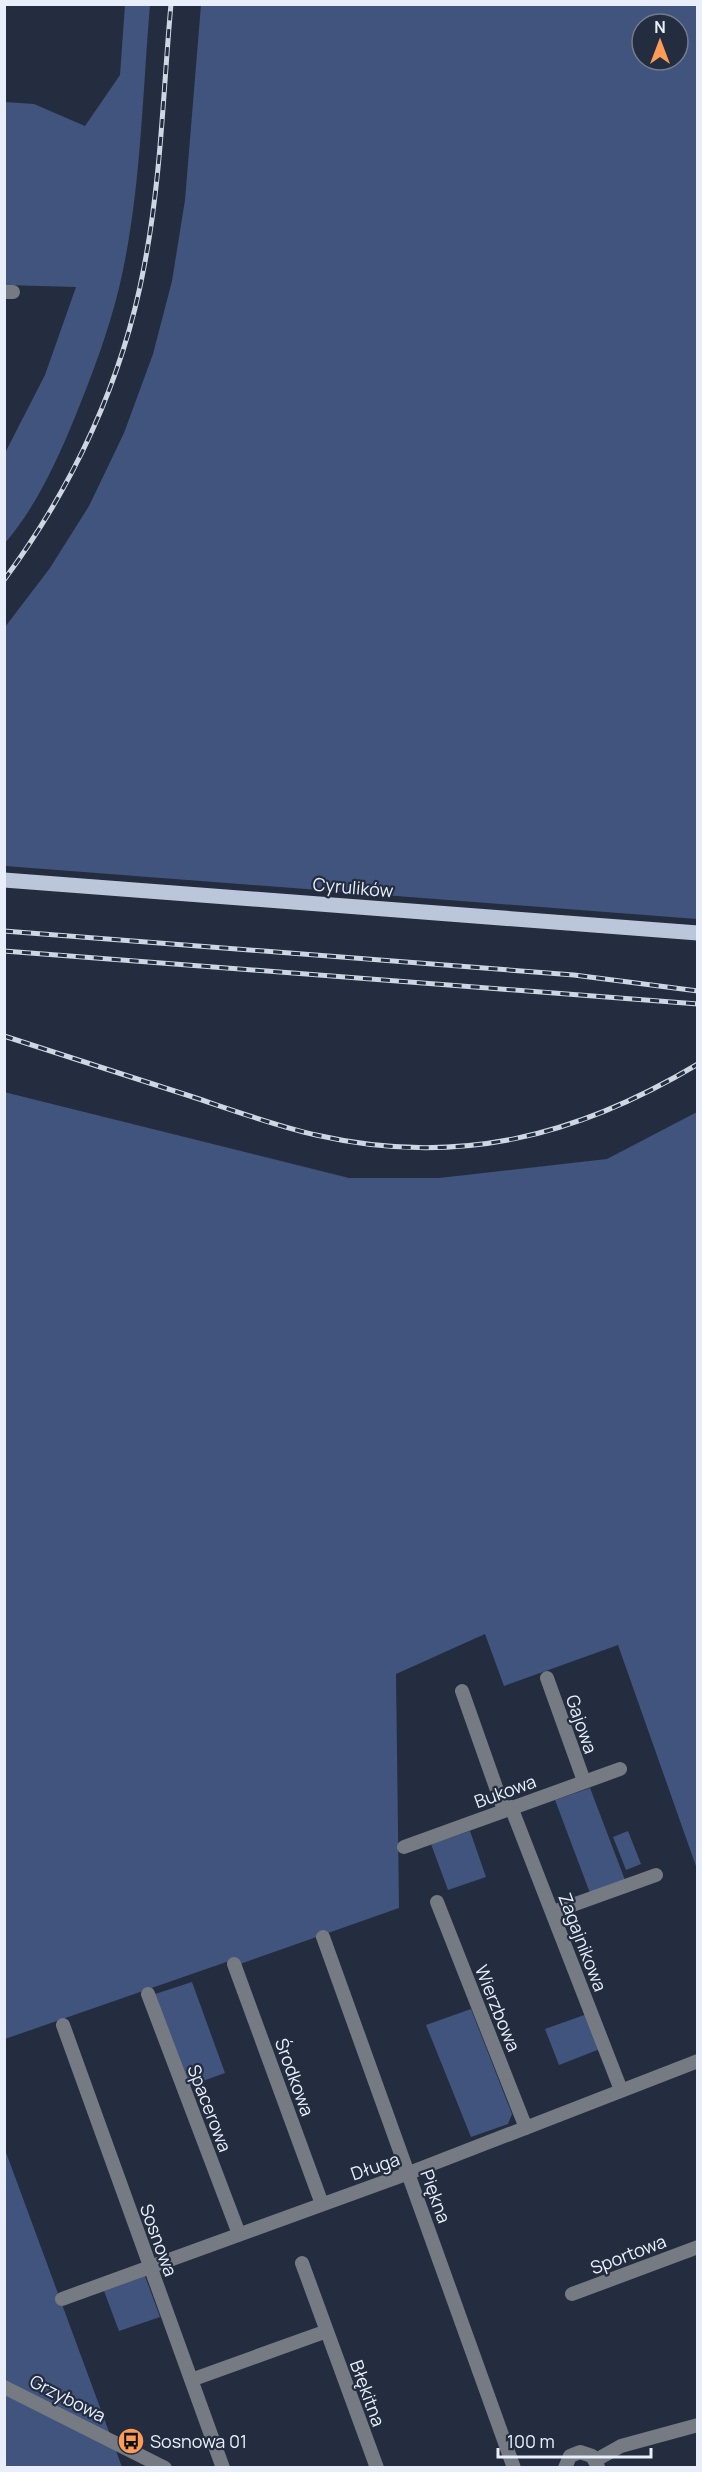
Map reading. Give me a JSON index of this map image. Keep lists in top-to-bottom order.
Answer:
{
  "streets": {
    "main road": ["Cyrulików"],
    "street": [
      "Gajowa",
      "Bukowa",
      "Zagajnikowa",
      "Wierzbowa",
      "Środkowa",
      "Spacerowa",
      "Długa",
      "Piękna",
      "Sosnowa",
      "Sportowa",
      "Błękitna",
      "Grzybowa"
    ]
  },
  "crossings": [
    ["Gajowa", "Bukowa"],
    ["Bukowa", "Zagajnikowa"],
    ["Zagajnikowa", "Długa"],
    ["Wierzbowa", "Długa"],
    ["Środkowa", "Długa"],
    ["Spacerowa", "Długa"],
    ["Długa", "Piękna"],
    ["Długa", "Sosnowa"]
  ],
  "places": {
    "bus stop": ["Sosnowa 01"]
  },
  "scale_bar": "100 m",
  "north": "top"
}
